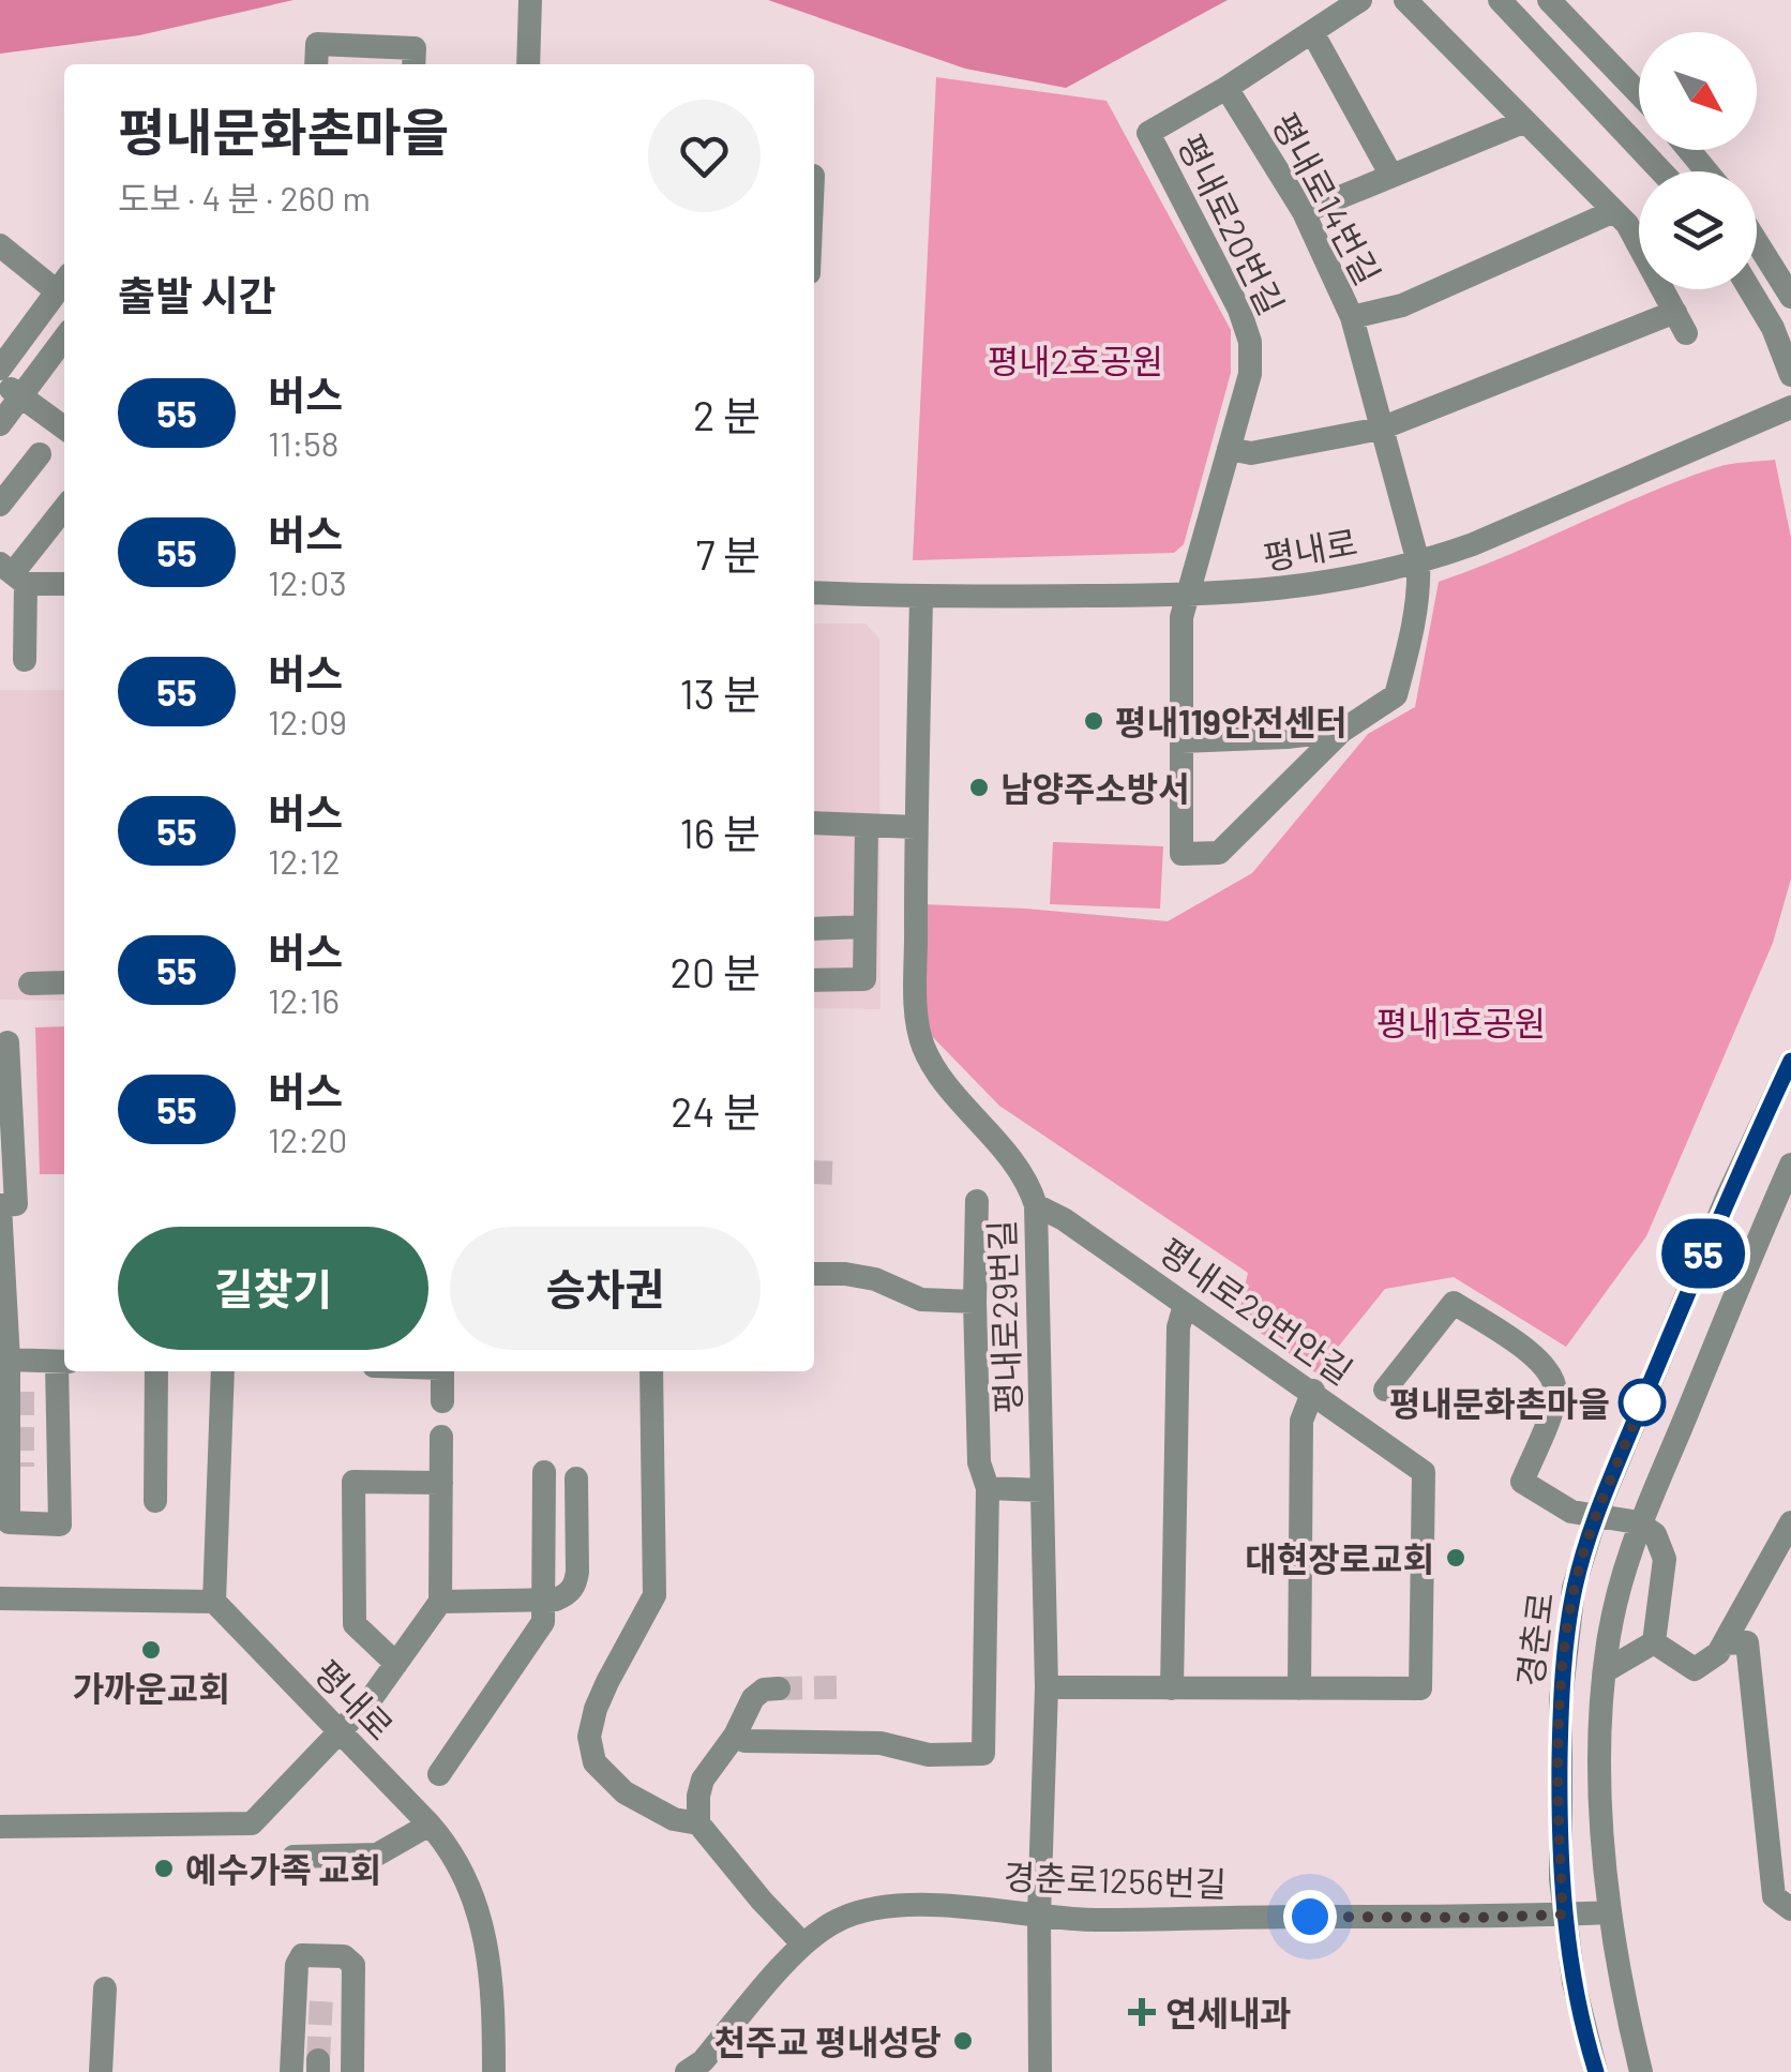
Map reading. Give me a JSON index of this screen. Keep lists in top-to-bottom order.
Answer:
{
  "streets": {
    "street": [
      "평내로14번길",
      "평내로20번길",
      "평내로",
      "평내로29번안길",
      "평내로29번길",
      "경춘로",
      "경춘로1256번길"
    ]
  },
  "crossings": [
    ["평내로14번길", "평내로20번길"],
    ["평내로14번길", "평내로"],
    ["평내로20번길", "평내로"],
    ["평내로", "평내로29번길"],
    ["평내로29번안길", "평내로29번길"],
    ["평내로29번길", "경춘로1256번길"],
    ["경춘로", "경춘로1256번길"]
  ],
  "parks": ["평내2호공원", "평내1호공원"],
  "places": {
    "other": [
      "평내119안전센터",
      "남양주소방서",
      "평내문화촌마을",
      "대현장로교회",
      "가까운교회",
      "예수가족 교회",
      "천주교 평내성당"
    ],
    "health": ["연세내과"]
  },
  "lines": ["bus line 55"],
  "north": "bottom right",
  "page": {
    "on_map": "55",
    "heading": [
      ["평내문화촌마을", "도보 · 4 분 · 260 m"],
      "출발 시간"
    ],
    "list": [
      {
        "mark": "55",
        "name": "버스",
        "note": "11:58",
        "value": "2 분"
      },
      {
        "mark": "55",
        "name": "버스",
        "note": "12:03",
        "value": "7 분"
      },
      {
        "mark": "55",
        "name": "버스",
        "note": "12:09",
        "value": "13 분"
      },
      {
        "mark": "55",
        "name": "버스",
        "note": "12:12",
        "value": "16 분"
      },
      {
        "mark": "55",
        "name": "버스",
        "note": "12:16",
        "value": "20 분"
      },
      {
        "mark": "55",
        "name": "버스",
        "note": "12:20",
        "value": "24 분"
      }
    ],
    "buttons": ["길찾기", "승차권"]
  }
}
